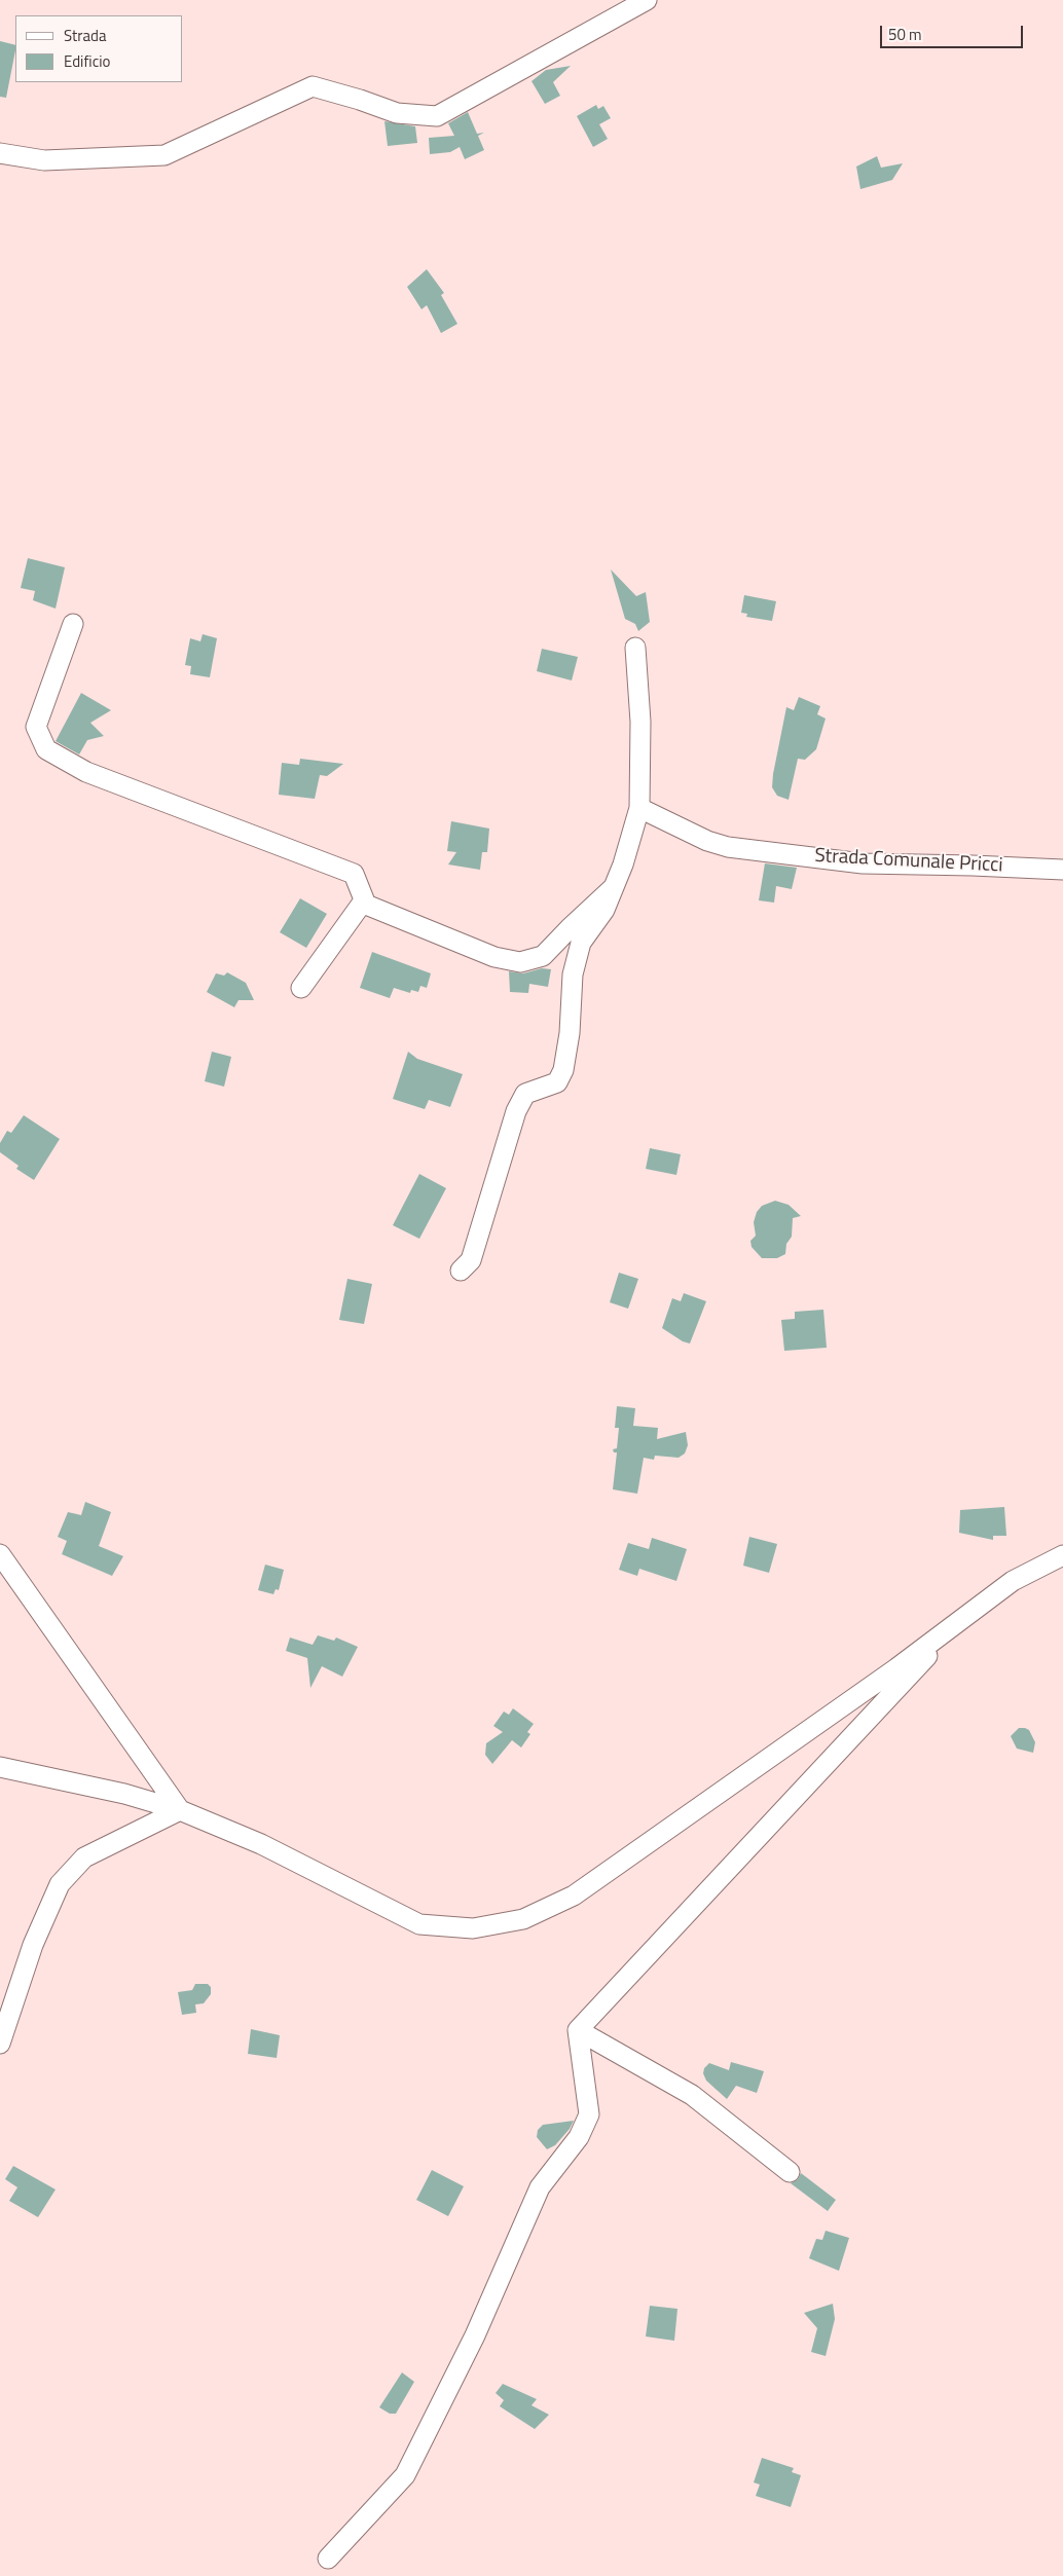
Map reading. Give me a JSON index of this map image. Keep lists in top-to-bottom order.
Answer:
{
  "streets": {
    "street": ["Strada Comunale Pricci"]
  },
  "legend": ["Strada", "Edificio"],
  "scale_bar": "50 m"
}
